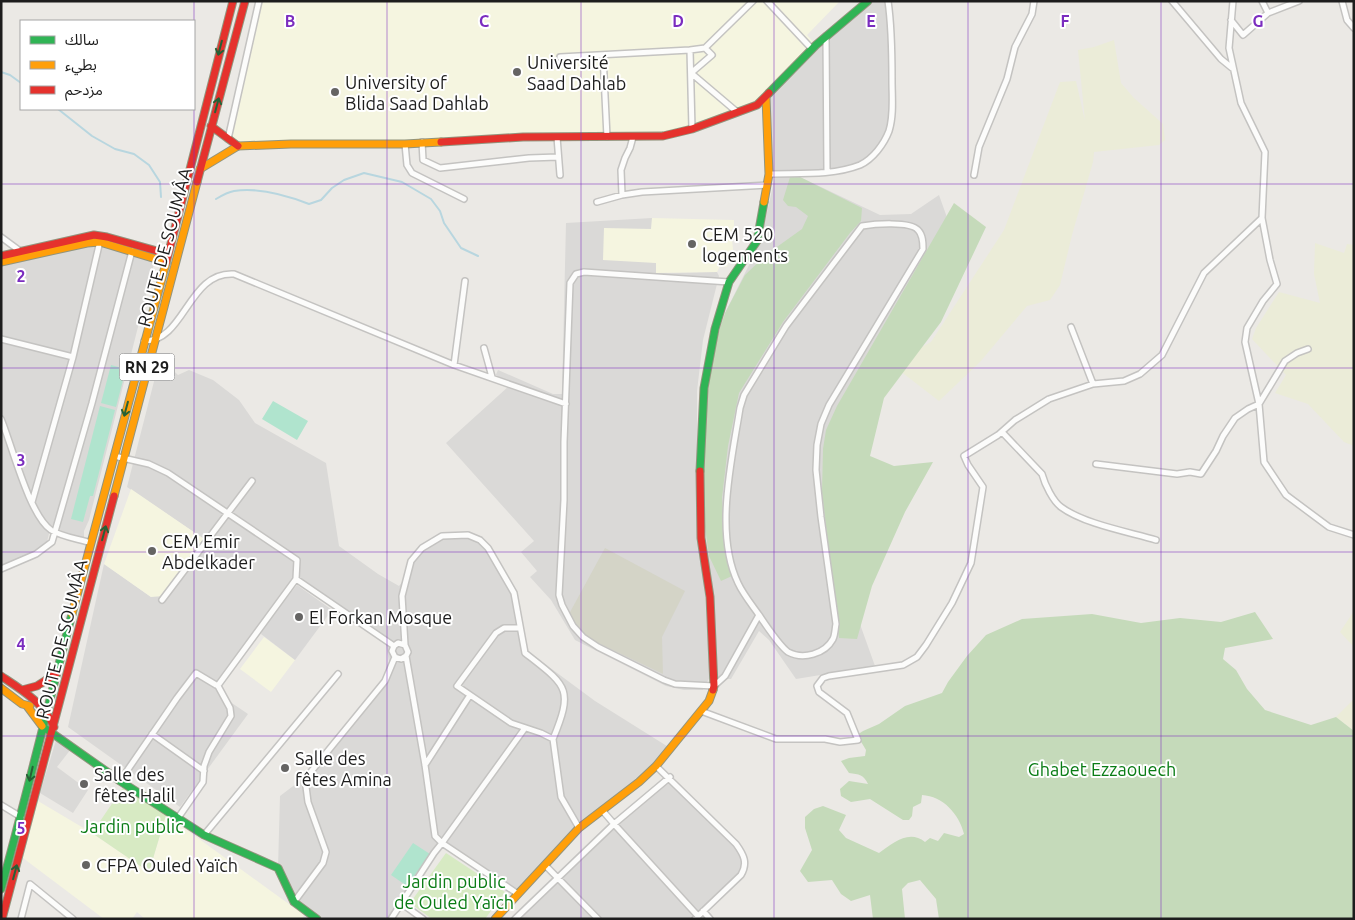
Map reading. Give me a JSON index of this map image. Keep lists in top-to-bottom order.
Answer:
{
  "streets": {
    "main road": ["ROUTE DE SOUMÂA", "RN 29"]
  },
  "crossings": [
    ["ROUTE DE SOUMÂA", "RN 29"]
  ],
  "parks": ["Ghabet Ezzaouech", "Jardin public", "Jardin public de Ouled Yaïch"],
  "places": [
    "Université Saad Dahlab",
    "University of Blida Saad Dahlab",
    "CEM 520 logements",
    "CEM Emir Abdelkader",
    "El Forkan Mosque",
    "Salle des fêtes Amina",
    "Salle des fêtes Halil",
    "CFPA Ouled Yaïch"
  ],
  "legend": ["سالك", "بطيء", "مزدحم"],
  "grid": {
    "columns": [
      "B",
      "C",
      "D",
      "E",
      "F",
      "G"
    ],
    "rows": [
      "2",
      "3",
      "4",
      "5"
    ]
  }
}
